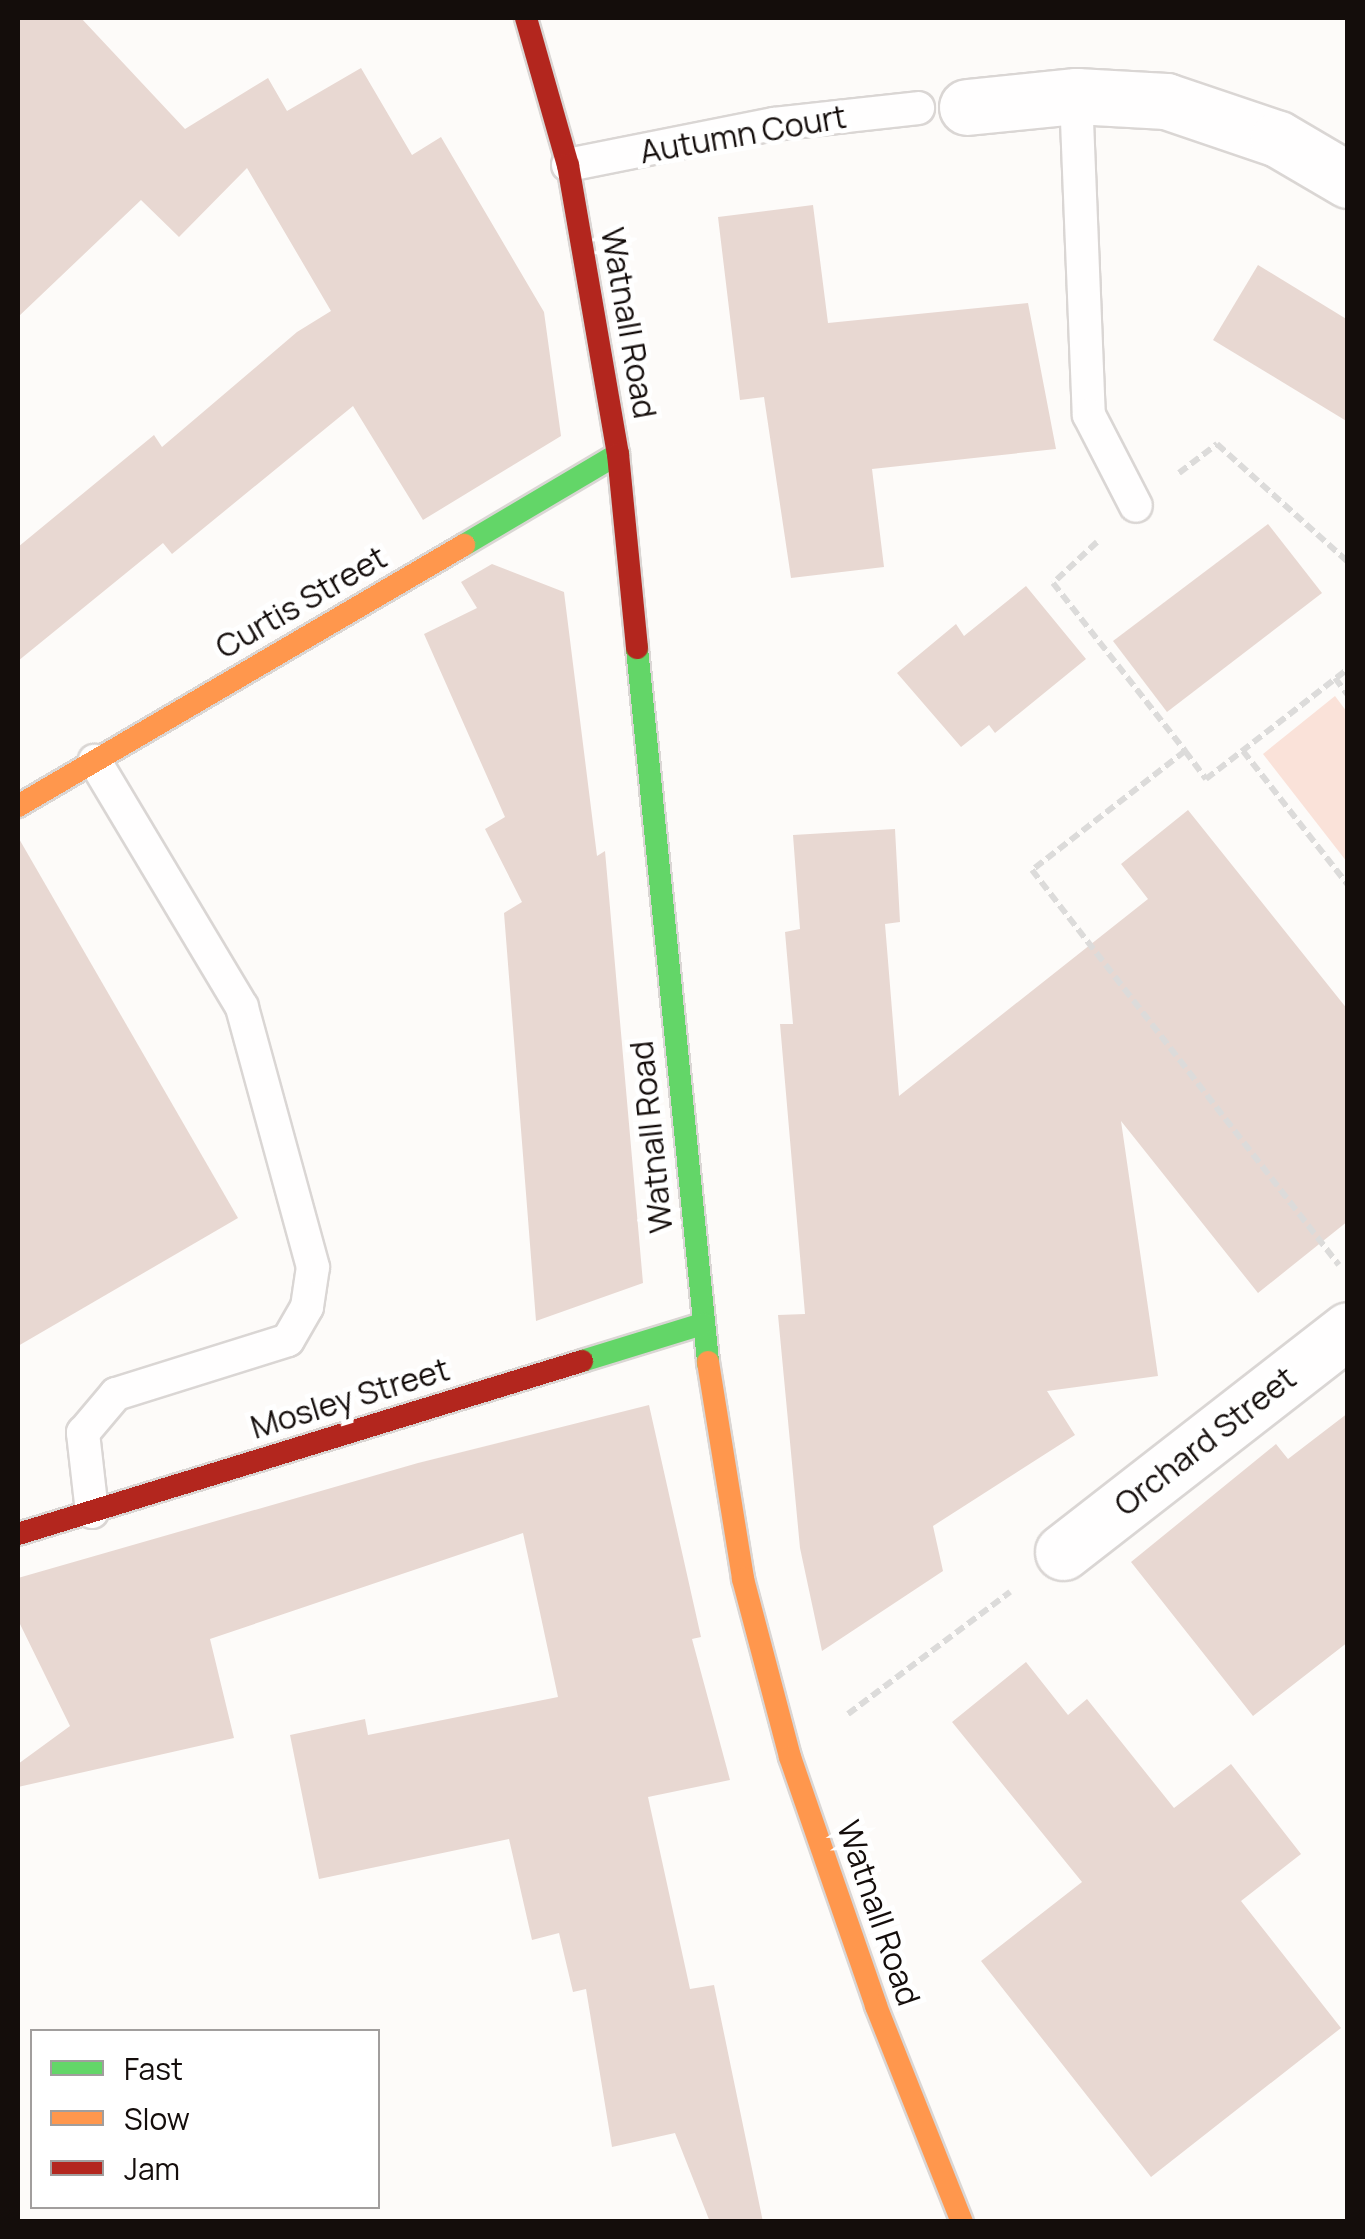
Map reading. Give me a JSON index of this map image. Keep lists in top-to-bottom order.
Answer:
{
  "streets": {
    "main road": ["Watnall Road", "Curtis Street", "Mosley Street"],
    "street": ["Orchard Street"],
    "lane": ["Autumn Court"]
  },
  "crossings": [
    ["Autumn Court", "Watnall Road"],
    ["Watnall Road", "Curtis Street"],
    ["Watnall Road", "Mosley Street"]
  ],
  "legend": ["Fast", "Slow", "Jam"]
}
